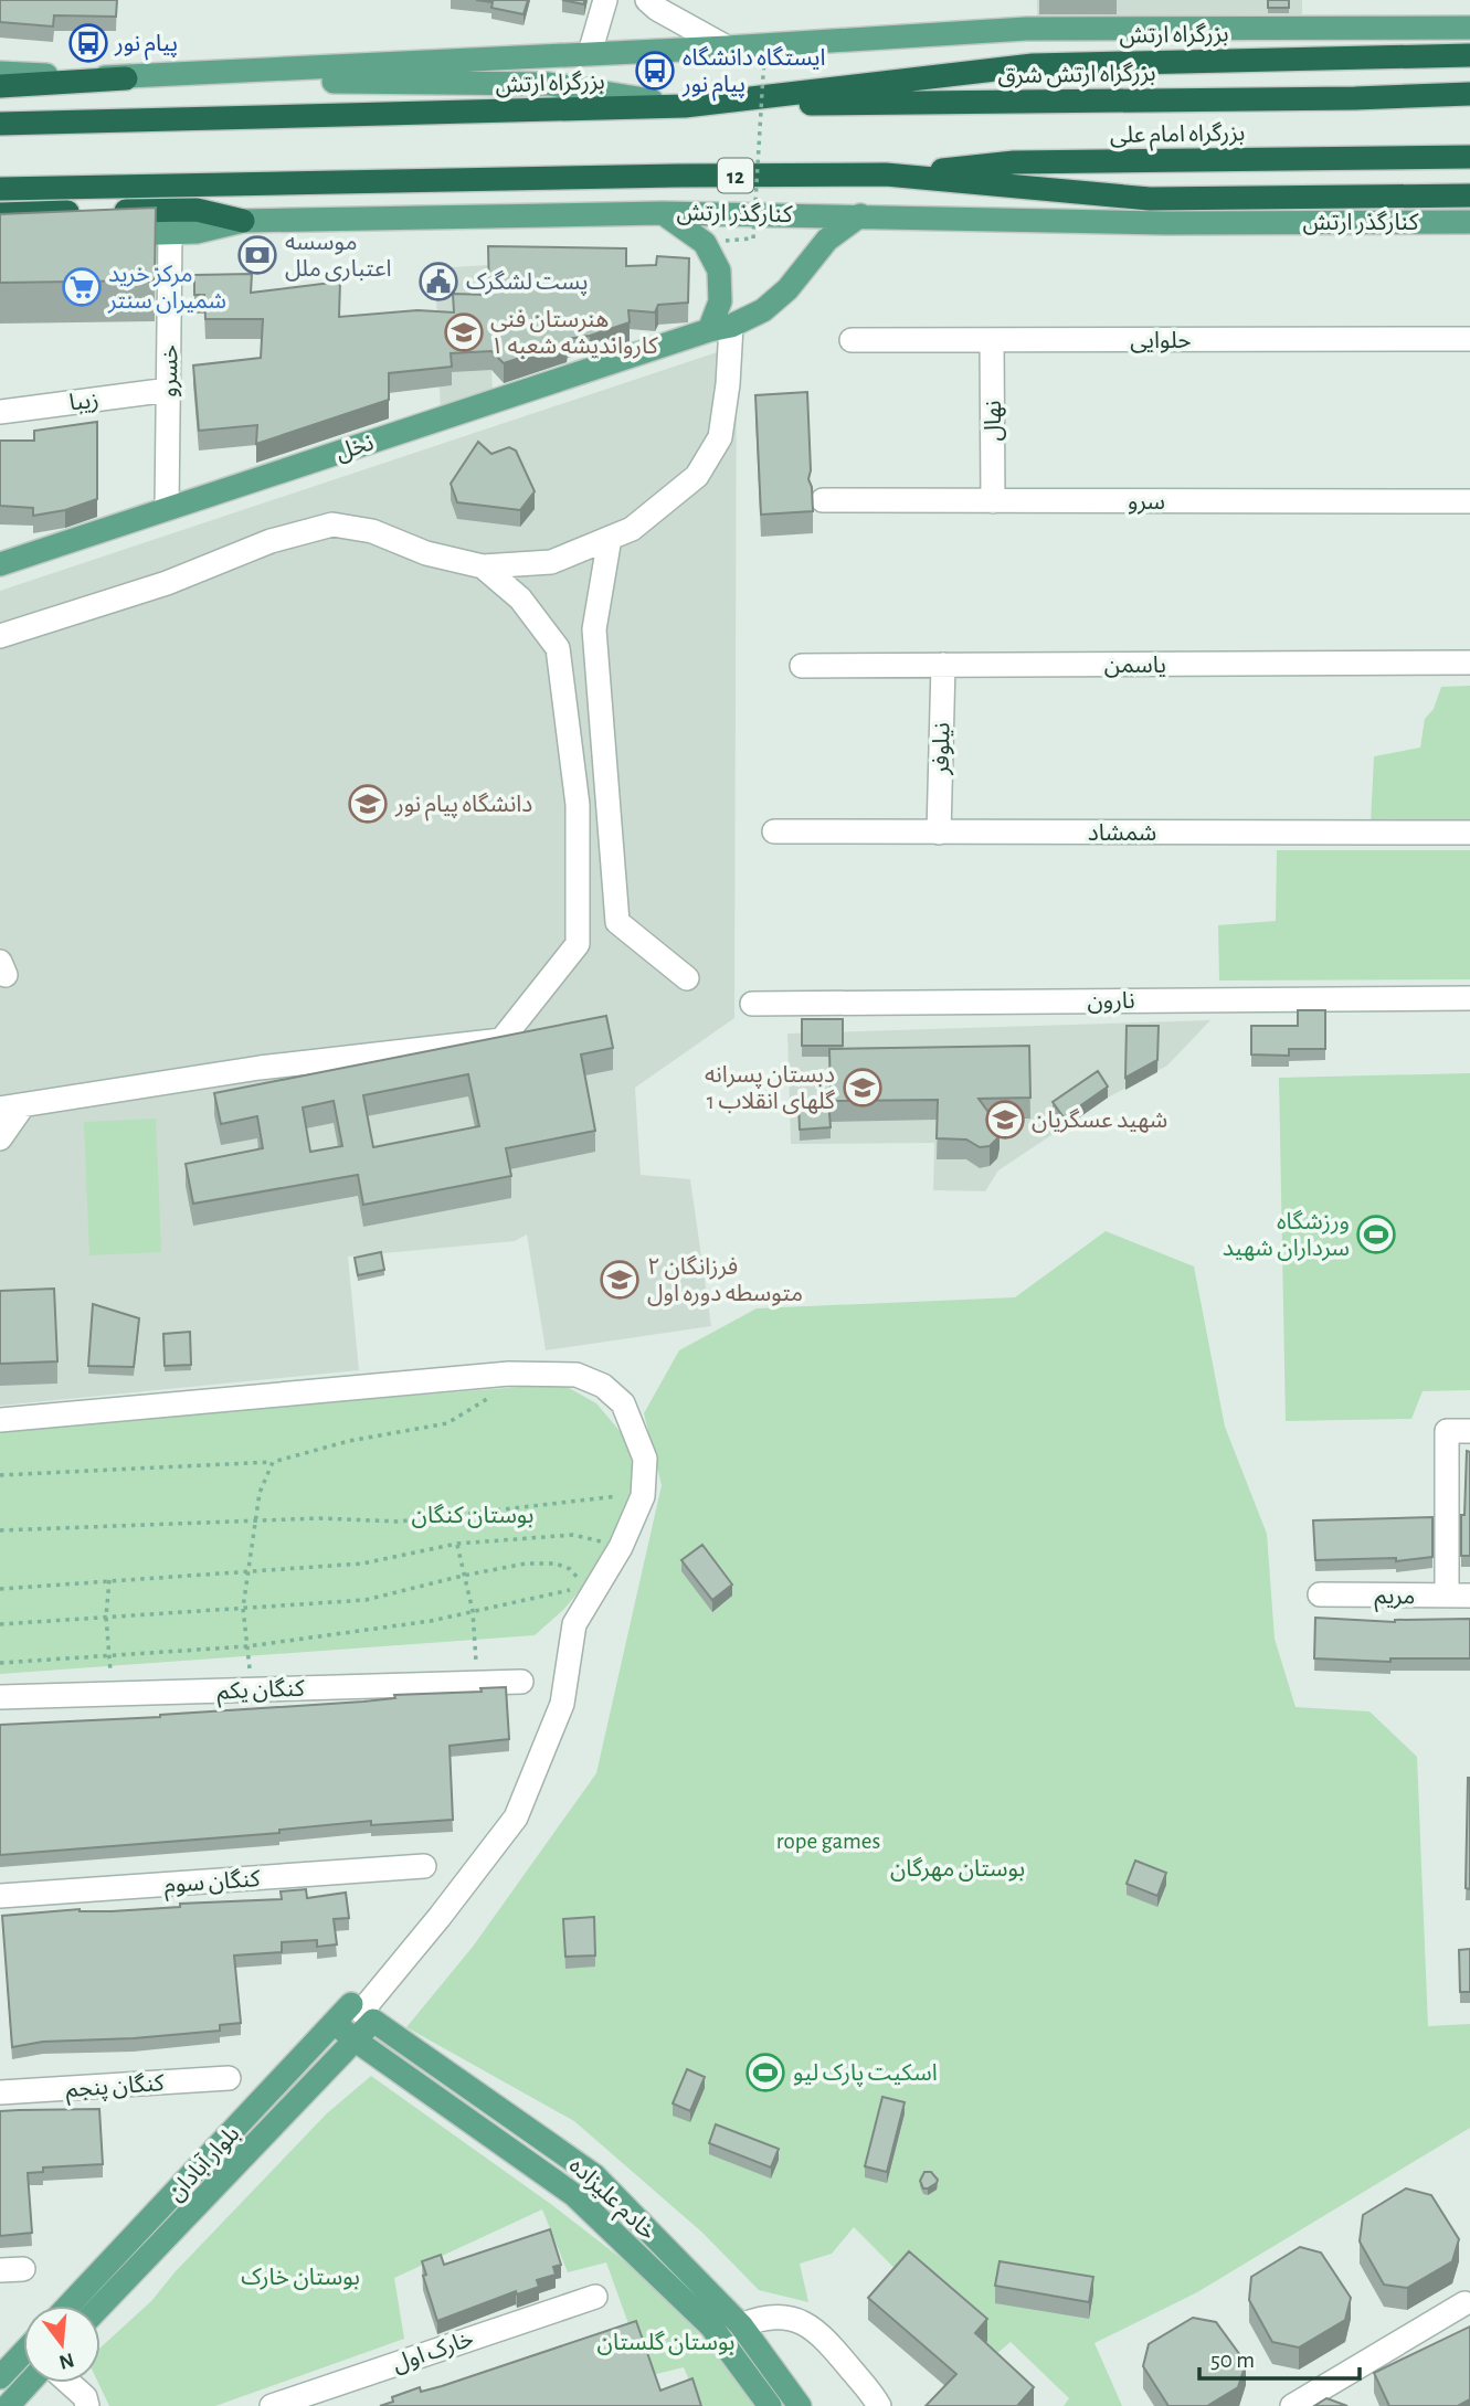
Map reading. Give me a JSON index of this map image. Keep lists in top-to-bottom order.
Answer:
{
  "streets": {
    "highway": [
      "بزرگراه ارتش",
      "بزرگراه ارتش شرق",
      "بزرگراه امام علی",
      "12"
    ],
    "main road": [
      "کنارگذر ارتش",
      "نخل",
      "بلوار آبادان",
      "خادم علیزاده"
    ],
    "street": [
      "حلوایی",
      "خسرو",
      "زیبا",
      "نهال",
      "سرو",
      "یاسمن",
      "نیلوفر",
      "شمشاد",
      "نارون",
      "مریم",
      "کنگان یکم",
      "کنگان سوم",
      "کنگان پنجم",
      "خارک اول"
    ]
  },
  "crossings": [
    ["بزرگراه ارتش", "بزرگراه ارتش شرق"],
    ["بزرگراه امام علی", "12"],
    ["کنارگذر ارتش", "خسرو"],
    ["کنارگذر ارتش", "نخل"],
    ["حلوایی", "نهال"],
    ["خسرو", "زیبا"],
    ["خسرو", "نخل"],
    ["نهال", "سرو"],
    ["یاسمن", "نیلوفر"],
    ["نیلوفر", "شمشاد"],
    ["بلوار آبادان", "خادم علیزاده"]
  ],
  "parks": [
    "بوستان کنگان",
    "rope games",
    "بوستان مهرگان",
    "بوستان خارک",
    "بوستان گلستان"
  ],
  "places": {
    "bus stop": ["پیام نور", "ایستگاه دانشگاه پیام نور"],
    "bank": ["موسسه اعتباری ملل"],
    "public building": ["پست لشگرک"],
    "supermarket": ["مرکز خرید شمیران سنتر"],
    "school or university": [
      "هنرستان فنی کارواندیشه شعبه ۱",
      "دانشگاه پیام نور",
      "دبستان پسرانه گلهای انقلاب 1",
      "شهید عسگریان",
      "فرزانگان ۲ متوسطه دوره اول"
    ],
    "sports": ["ورزشگاه سرداران شهید", "اسکیت پارک لیو"]
  },
  "scale_bar": "50 m",
  "north": "bottom"
}
